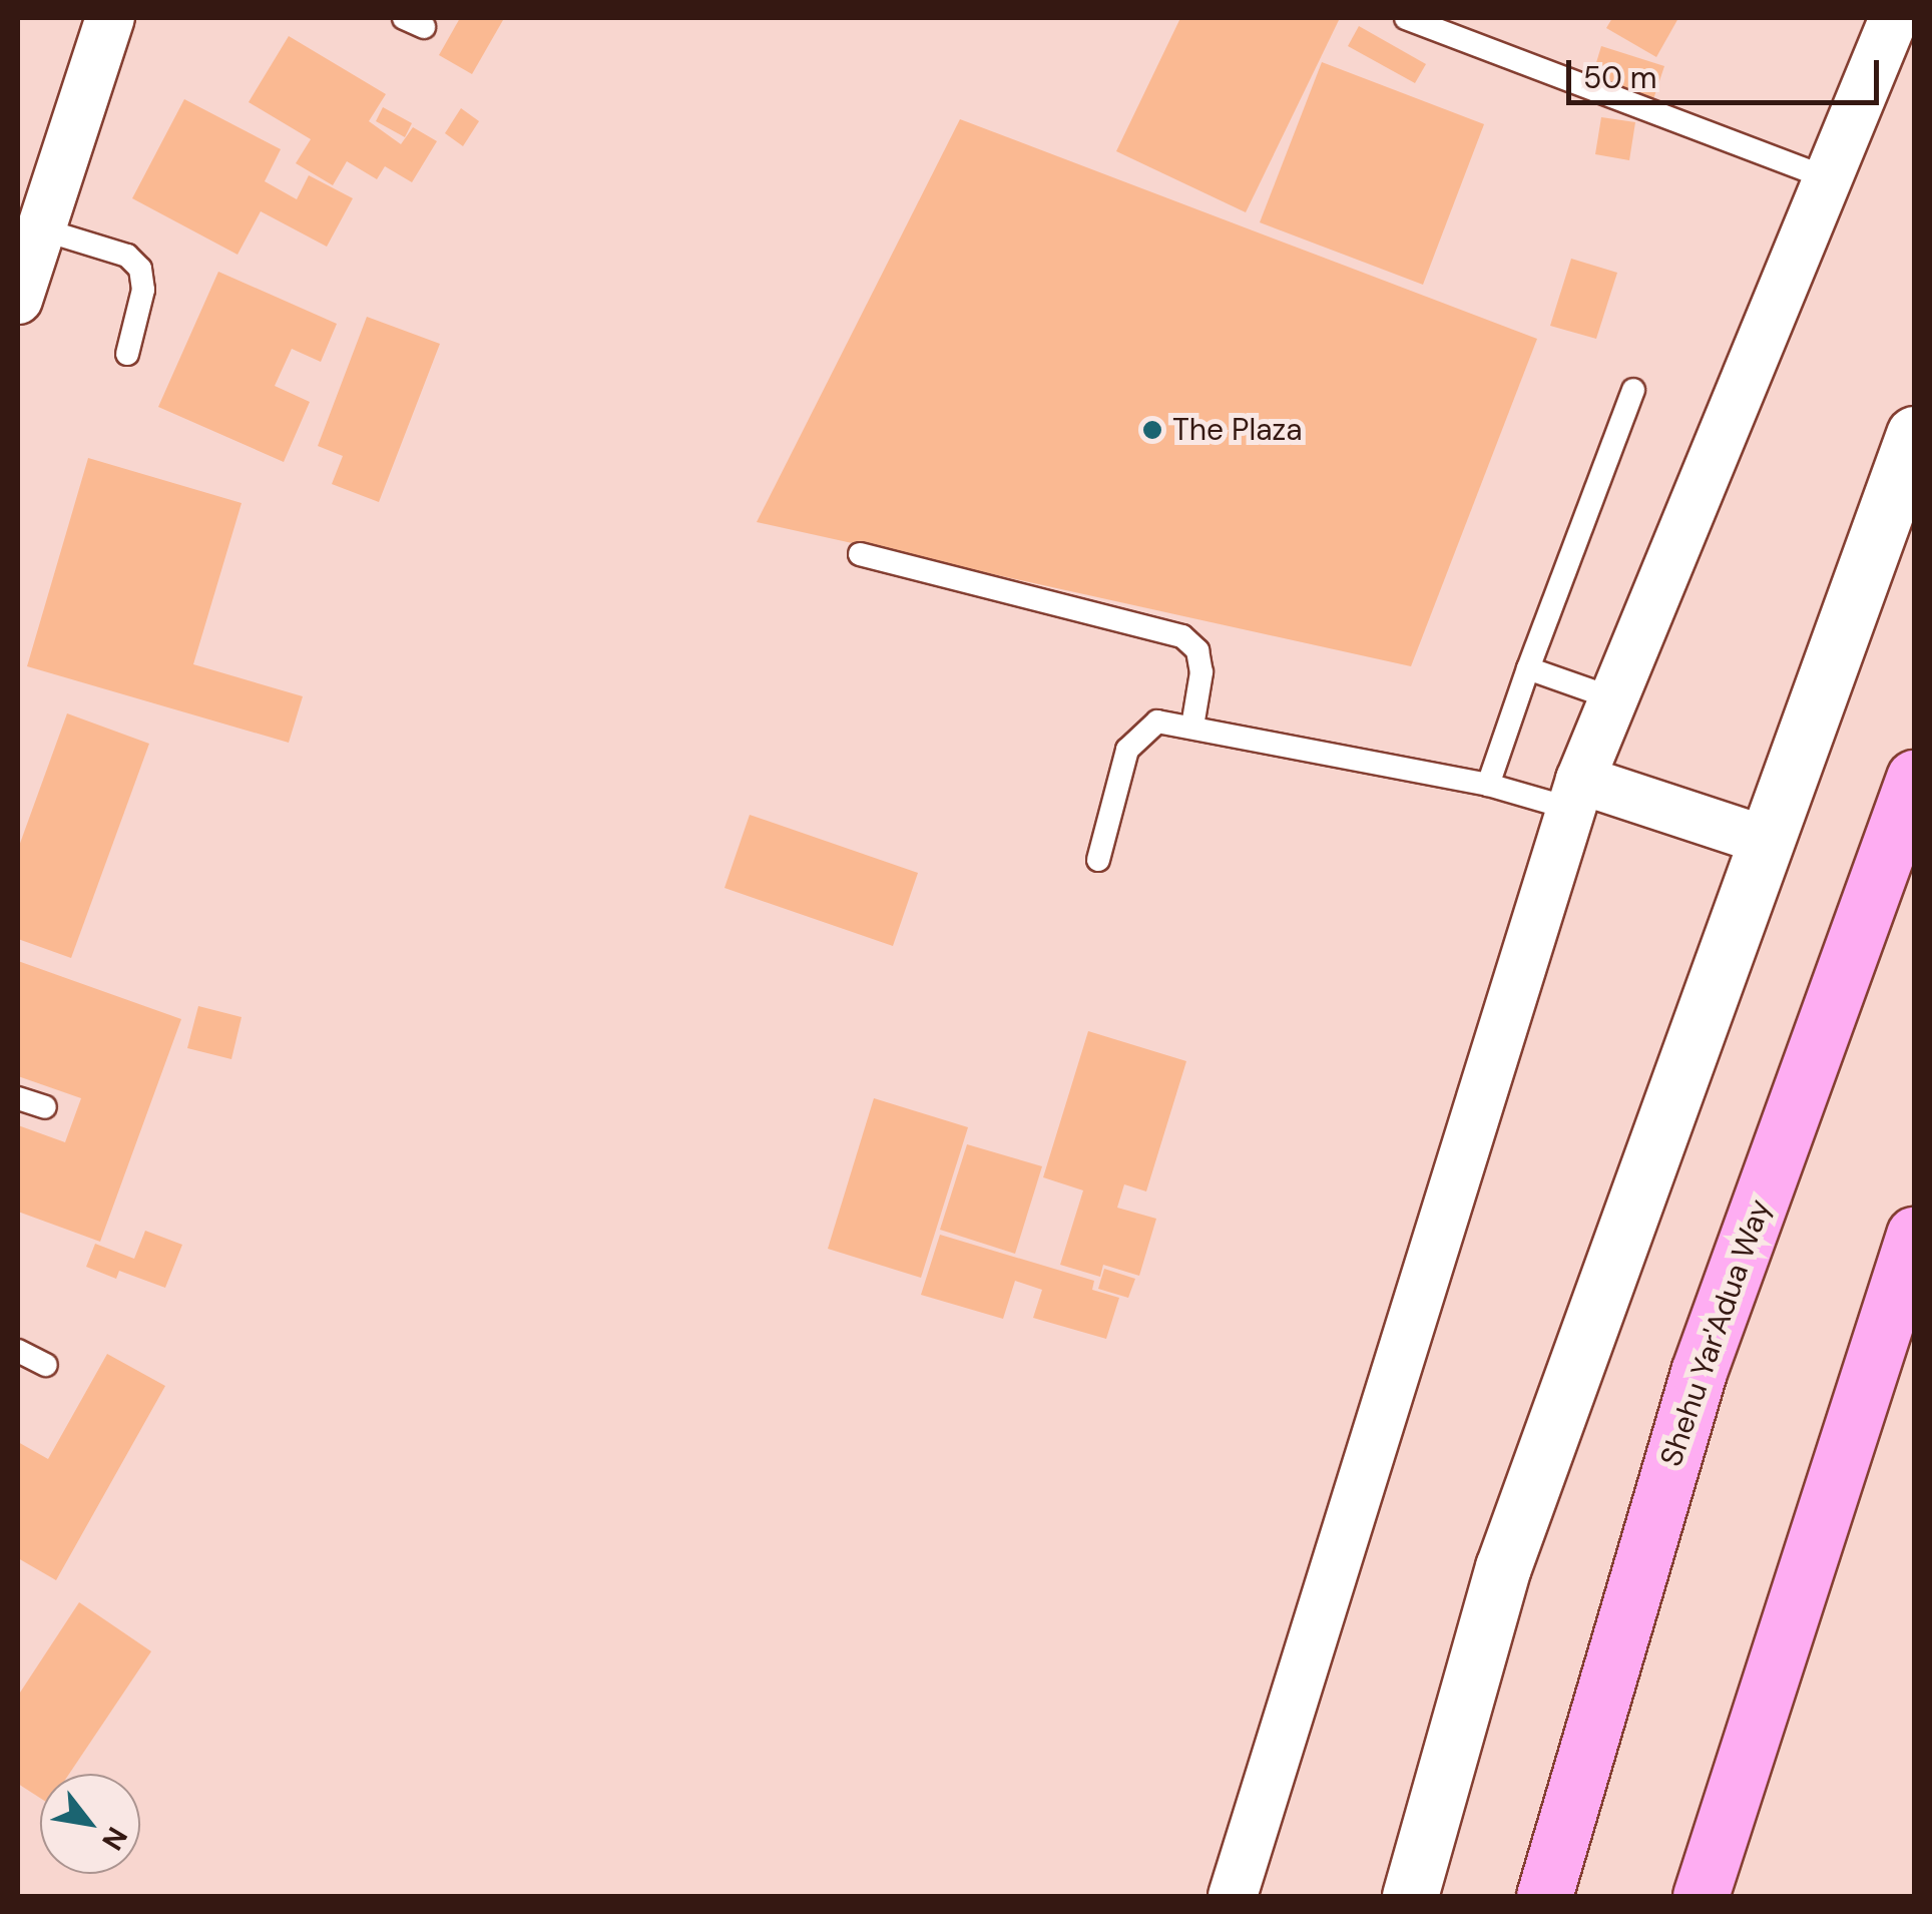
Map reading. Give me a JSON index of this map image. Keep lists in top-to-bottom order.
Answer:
{
  "streets": {
    "highway": ["Shehu Yar'Adua Way"]
  },
  "places": ["The Plaza"],
  "scale_bar": "50 m",
  "north": "bottom right"
}
